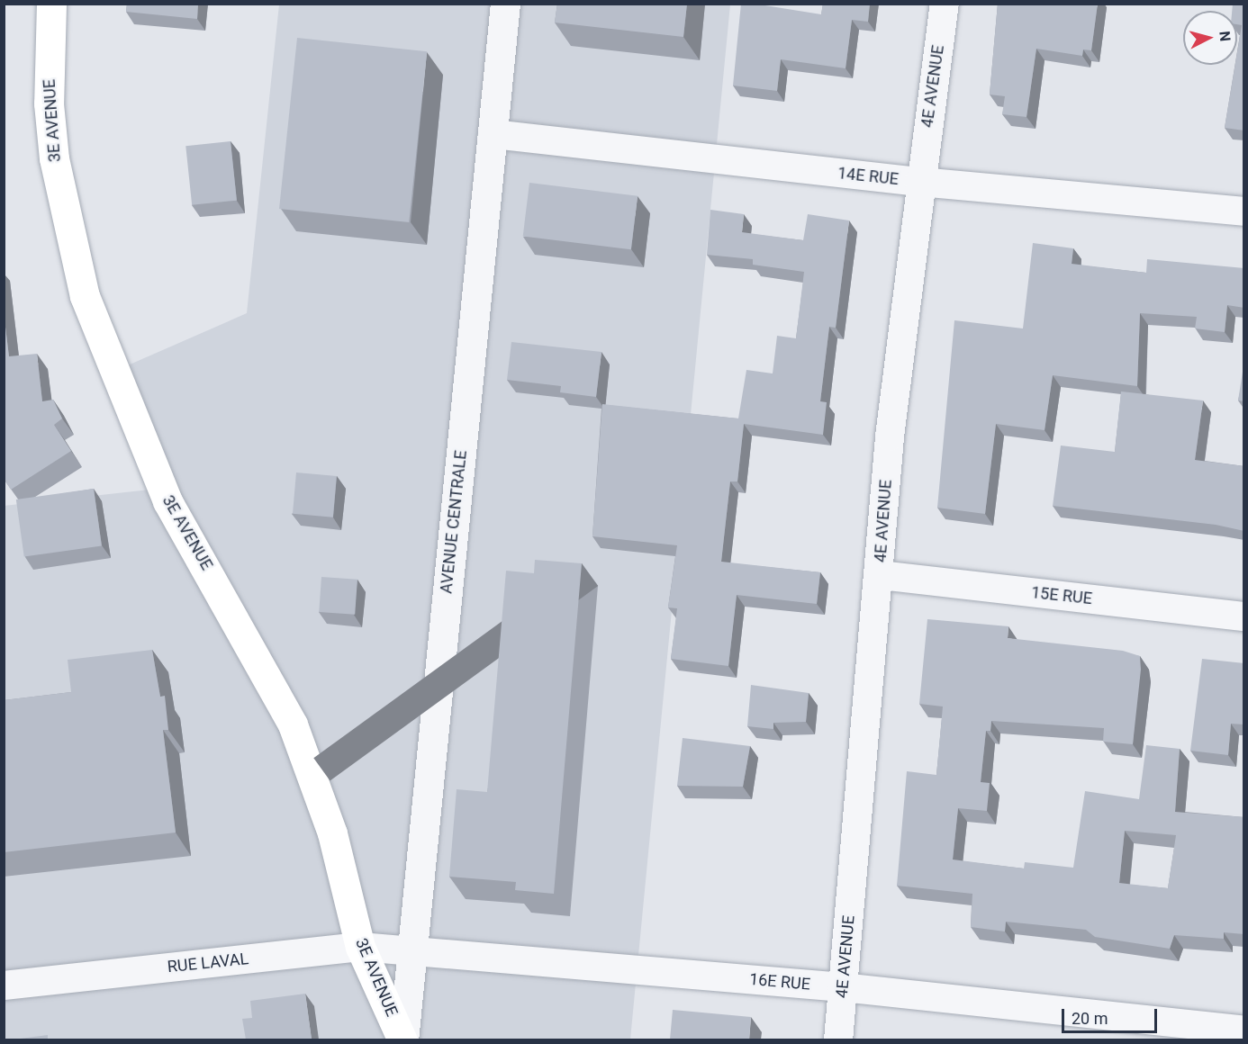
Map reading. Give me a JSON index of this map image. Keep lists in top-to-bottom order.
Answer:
{
  "streets": {
    "main road": ["3E AVENUE"],
    "street": [
      "4E AVENUE",
      "14E RUE",
      "AVENUE CENTRALE",
      "15E RUE",
      "RUE LAVAL",
      "16E RUE"
    ]
  },
  "crossings": [
    ["4E AVENUE", "14E RUE"],
    ["4E AVENUE", "15E RUE"],
    ["4E AVENUE", "16E RUE"],
    ["3E AVENUE", "AVENUE CENTRALE"],
    ["3E AVENUE", "RUE LAVAL"],
    ["14E RUE", "AVENUE CENTRALE"],
    ["AVENUE CENTRALE", "RUE LAVAL"],
    ["AVENUE CENTRALE", "16E RUE"],
    ["RUE LAVAL", "16E RUE"]
  ],
  "scale_bar": "20 m",
  "north": "right"
}
